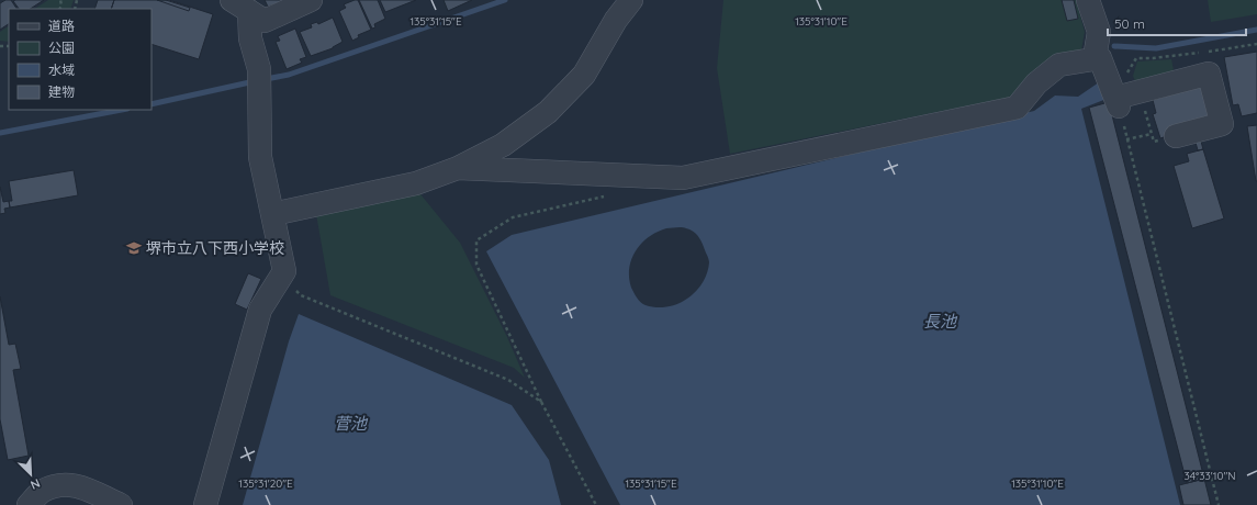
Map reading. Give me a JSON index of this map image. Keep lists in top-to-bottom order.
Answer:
{
  "water": ["長池", "菅池"],
  "places": {
    "school or university": ["堺市立八下西小学校"]
  },
  "legend": [
    "道路",
    "公園",
    "水域",
    "建物"
  ],
  "scale_bar": "50 m",
  "north": "bottom right",
  "coordinates": [
    "135°31'15\"E",
    "135°31'10\"E",
    "34°33'10\"N",
    "135°31'20\"E"
  ]
}
